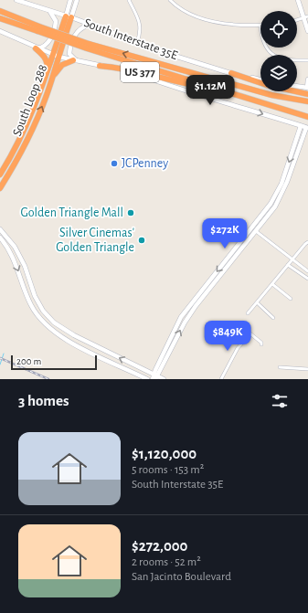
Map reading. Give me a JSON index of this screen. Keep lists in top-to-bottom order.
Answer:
{
  "streets": {
    "highway": ["US 377", "South Loop 288"],
    "main road": ["South Interstate 35E"]
  },
  "crossings": [
    ["South Interstate 35E", "US 377"],
    ["South Interstate 35E", "South Loop 288"]
  ],
  "places": ["JCPenney", "Golden Triangle Mall", "Silver Cinemas' Golden Triangle"],
  "scale_bar": "200 m",
  "page": {
    "price": ["$1.12M", "$272K", "$849K"],
    "scale": "200 m",
    "heading": "3 homes",
    "list": [
      {
        "name": "$1,120,000",
        "note": "5 rooms · 153 m² · South Interstate 35E"
      },
      {
        "name": "$272,000",
        "note": "2 rooms · 52 m² · San Jacinto Boulevard"
      }
    ]
  }
}
